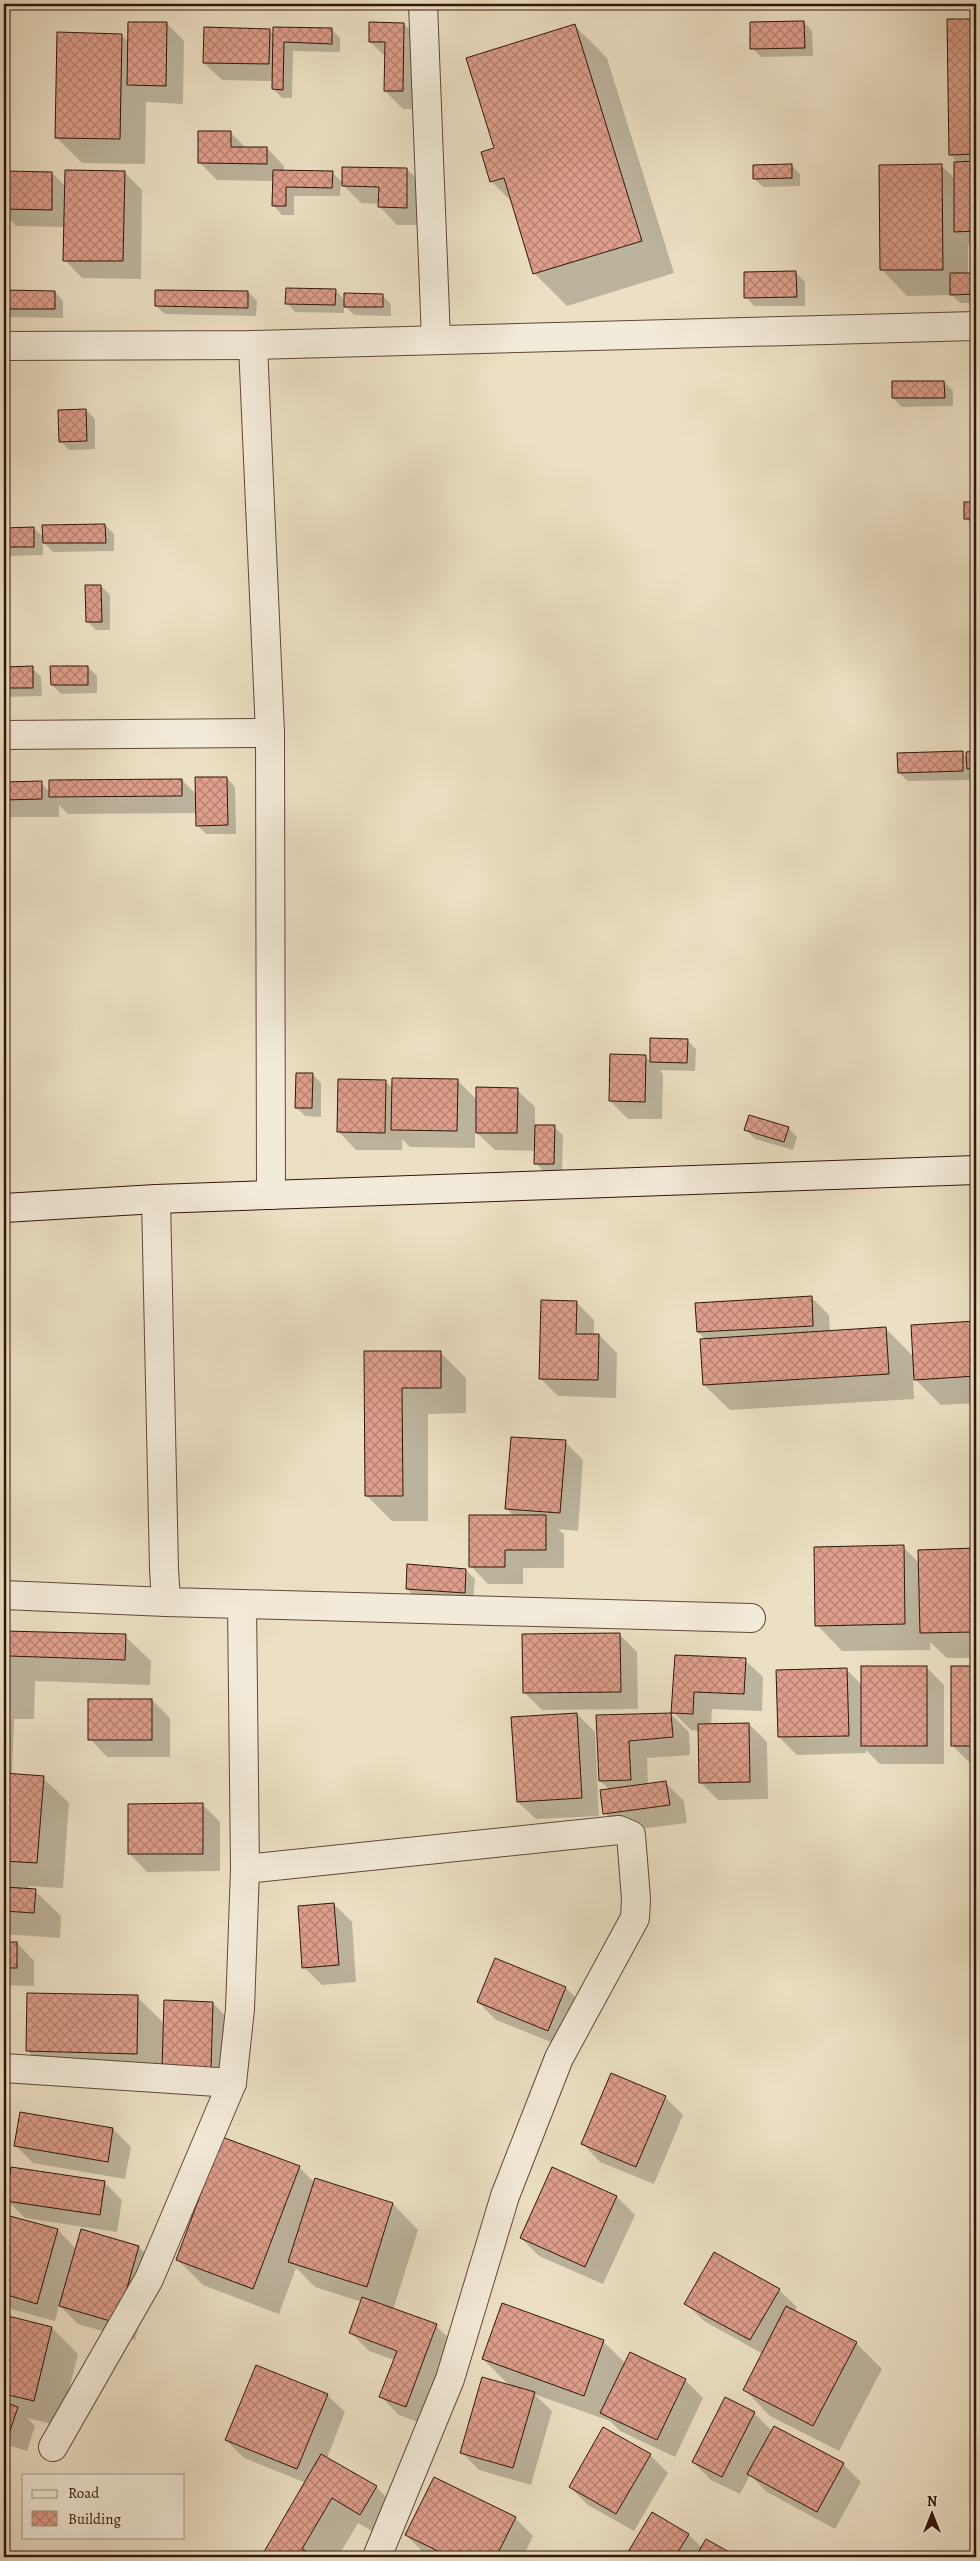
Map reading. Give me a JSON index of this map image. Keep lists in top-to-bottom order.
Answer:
{
  "legend": ["Road", "Building"],
  "north": "top"
}
